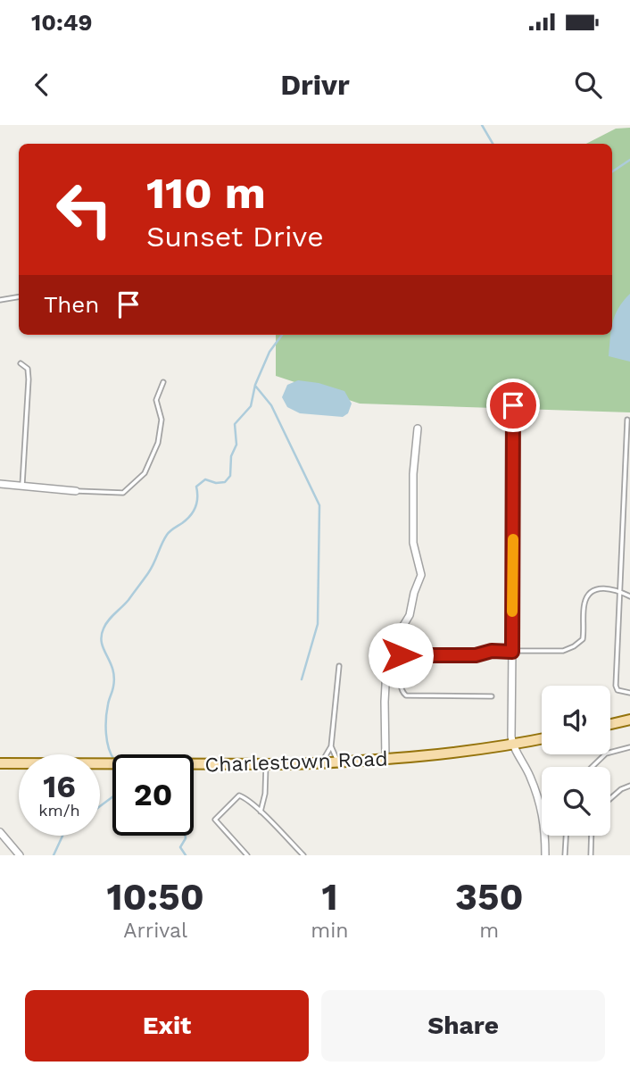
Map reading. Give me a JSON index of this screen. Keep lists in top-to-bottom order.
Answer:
{
  "streets": {
    "main road": ["Charlestown Road"]
  },
  "page": {
    "status": "10:49",
    "header": "Drivr",
    "turn": ["110 m", "Sunset Drive"],
    "then": "Then",
    "speed": "16 km/h",
    "limit": "20",
    "eta": [
      "10:50",
      "Arrival",
      "1",
      "min",
      "350",
      "m"
    ],
    "buttons": ["Exit", "Share"]
  }
}
